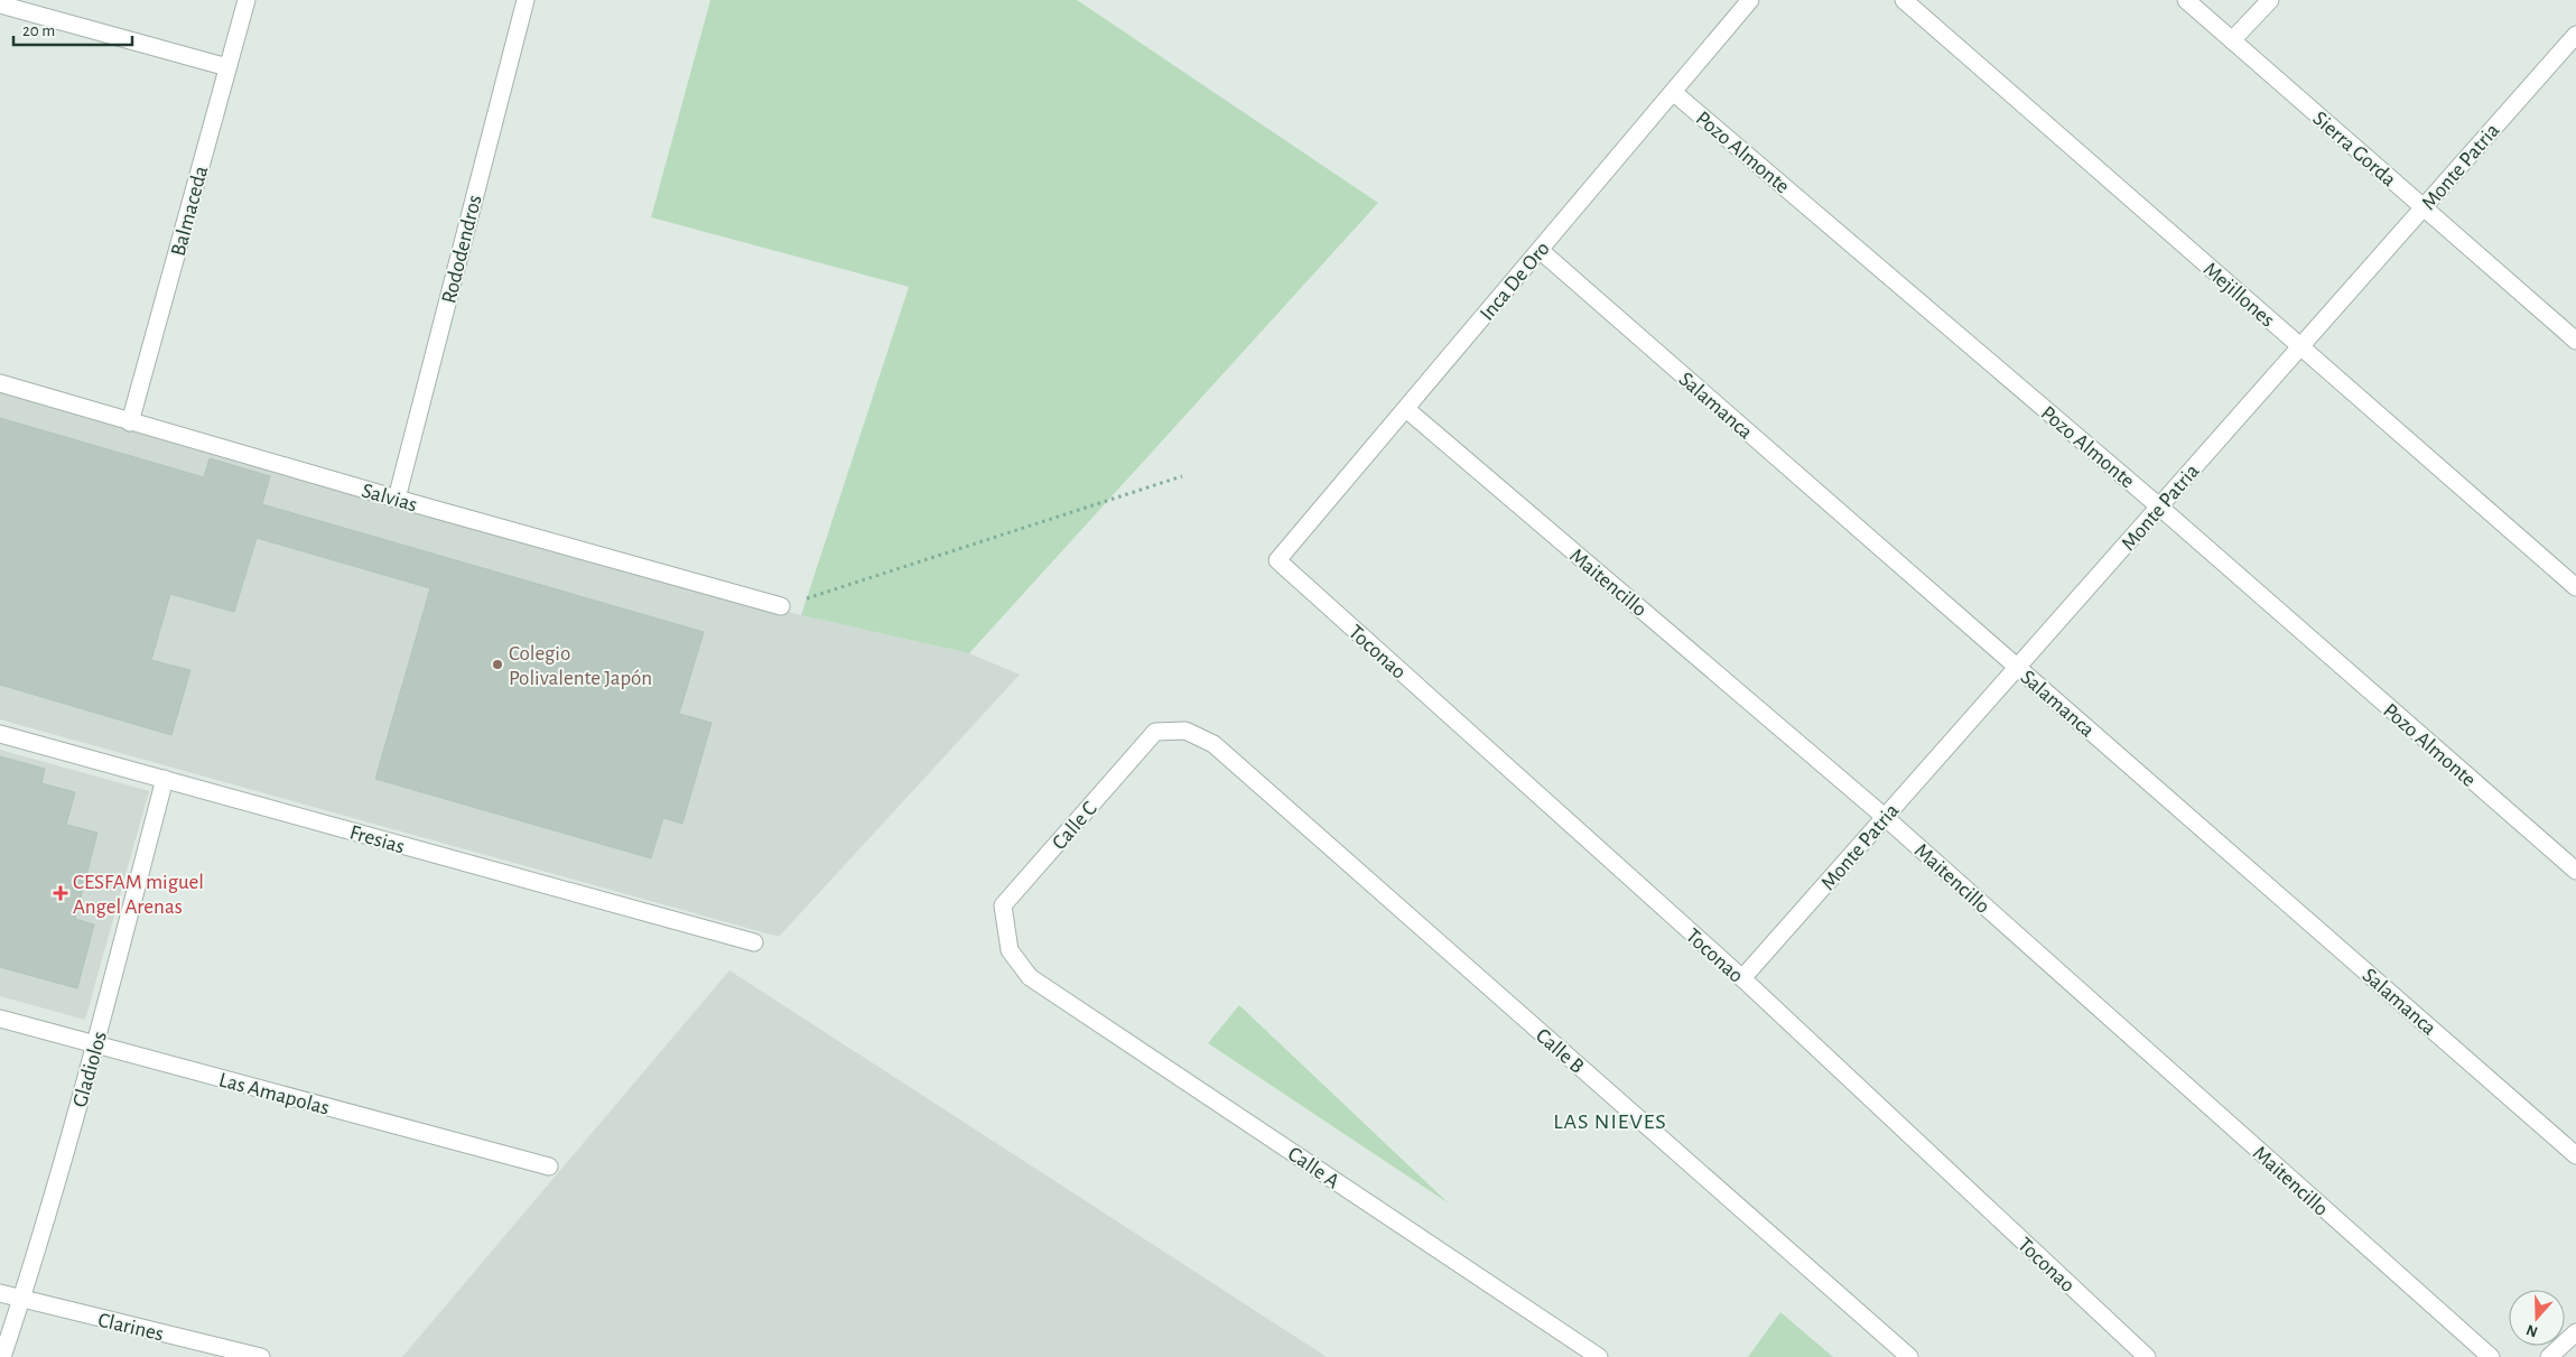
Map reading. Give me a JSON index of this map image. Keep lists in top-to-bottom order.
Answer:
{
  "streets": {
    "street": [
      "Sierra Gorda",
      "Pozo Almonte",
      "Monte Patria",
      "Balmaceda",
      "Rododendros",
      "Inca De Oro",
      "Mejillones",
      "Salamanca",
      "Salvias",
      "Maitencillo",
      "Toconao",
      "Calle C",
      "Fresias",
      "Calle B",
      "Gladiolos",
      "Las Amapolas",
      "Calle A",
      "Clarines"
    ]
  },
  "crossings": [
    ["Sierra Gorda", "Monte Patria"],
    ["Pozo Almonte", "Monte Patria"],
    ["Pozo Almonte", "Inca De Oro"],
    ["Monte Patria", "Mejillones"],
    ["Monte Patria", "Salamanca"],
    ["Monte Patria", "Maitencillo"],
    ["Monte Patria", "Toconao"],
    ["Balmaceda", "Salvias"],
    ["Rododendros", "Salvias"],
    ["Inca De Oro", "Salamanca"],
    ["Inca De Oro", "Maitencillo"],
    ["Inca De Oro", "Toconao"],
    ["Calle C", "Calle B"],
    ["Calle C", "Calle A"],
    ["Fresias", "Gladiolos"],
    ["Gladiolos", "Las Amapolas"],
    ["Gladiolos", "Clarines"]
  ],
  "districts": ["LAS NIEVES"],
  "places": {
    "other": ["Colegio Polivalente Japón"],
    "health": ["CESFAM miguel Angel Arenas"]
  },
  "scale_bar": "20 m",
  "north": "bottom"
}
